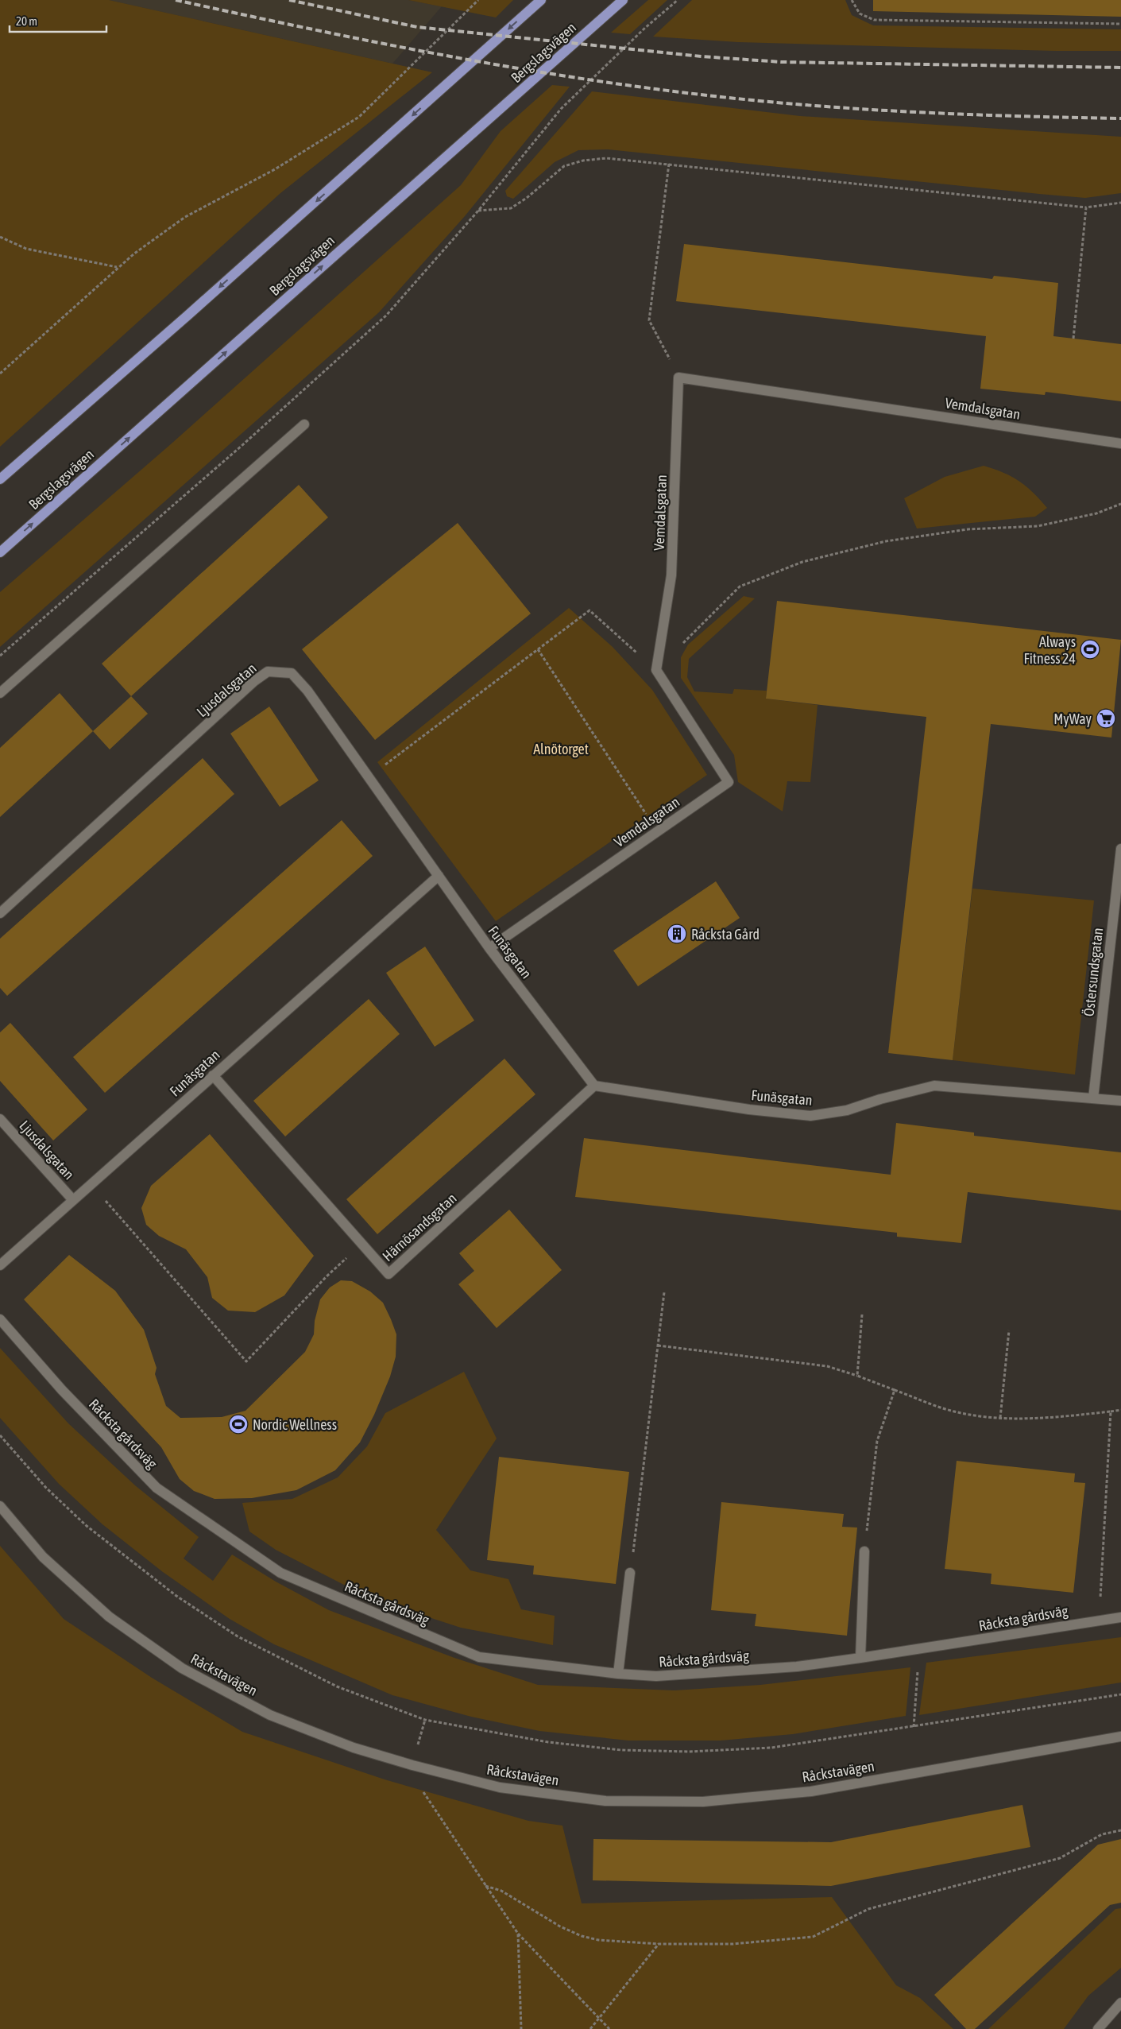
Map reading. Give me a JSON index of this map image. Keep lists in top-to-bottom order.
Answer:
{
  "streets": {
    "main road": ["Bergslagsvägen"],
    "street": [
      "Vemdalsgatan",
      "Ljusdalsgatan",
      "Funäsgatan",
      "Östersundsgatan",
      "Härnösandsgatan",
      "Råcksta gårdsväg",
      "Råckstavägen"
    ]
  },
  "crossings": [
    ["Vemdalsgatan", "Funäsgatan"],
    ["Ljusdalsgatan", "Funäsgatan"],
    ["Funäsgatan", "Östersundsgatan"],
    ["Funäsgatan", "Härnösandsgatan"]
  ],
  "parks": ["Alnötorget"],
  "places": {
    "sports": ["Always Fitness 24", "Nordic Wellness"],
    "supermarket": ["MyWay"],
    "building": ["Råcksta Gård"]
  },
  "scale_bar": "20 m"
}
